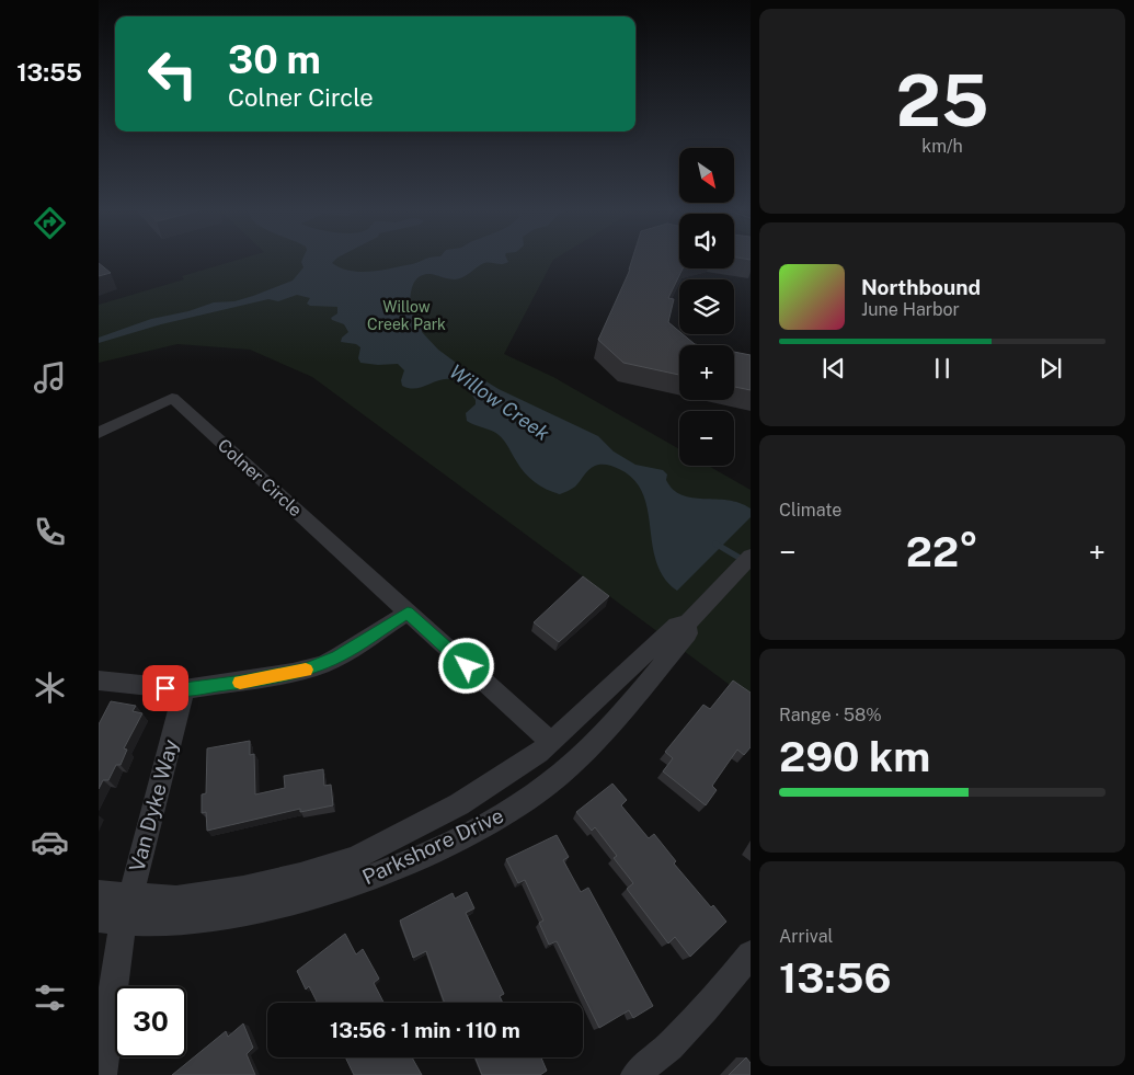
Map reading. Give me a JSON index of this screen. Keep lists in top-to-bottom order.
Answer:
{
  "streets": {
    "street": ["Colner Circle", "Van Dyke Way", "Parkshore Drive"]
  },
  "crossings": [
    ["Colner Circle", "Parkshore Drive"],
    ["Van Dyke Way", "Parkshore Drive"]
  ],
  "water": ["Willow Creek"],
  "parks": ["Willow Creek Park"],
  "north": "bottom right",
  "page": {
    "tabs": "13:55",
    "tile": [
      ["25", "km/h"],
      "Climate",
      ["Range · 58%", "290 km"],
      ["Arrival", "13:56"]
    ],
    "turn": ["30 m", "Colner Circle"],
    "map_buttons": ["+", "−"],
    "song": ["Northbound", "June Harbor"],
    "heat": ["−", "22°", "+"],
    "limit": "30",
    "trip": "13:56 · 1 min · 110 m"
  }
}
